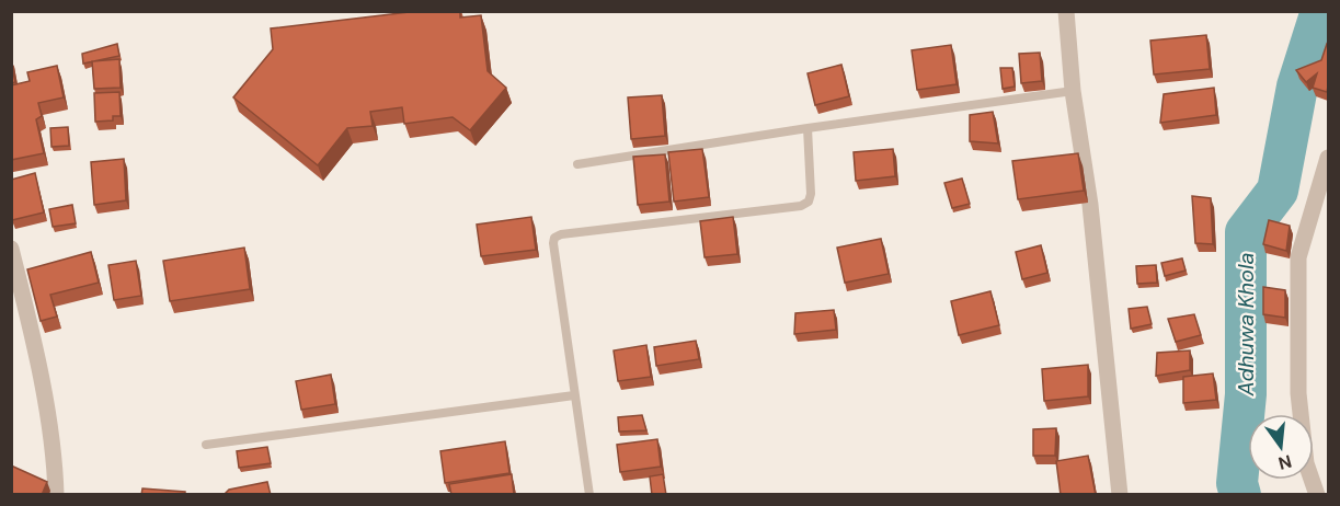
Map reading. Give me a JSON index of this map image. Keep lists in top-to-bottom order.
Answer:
{
  "water": ["Adhuwa Khola"],
  "north": "bottom"
}
